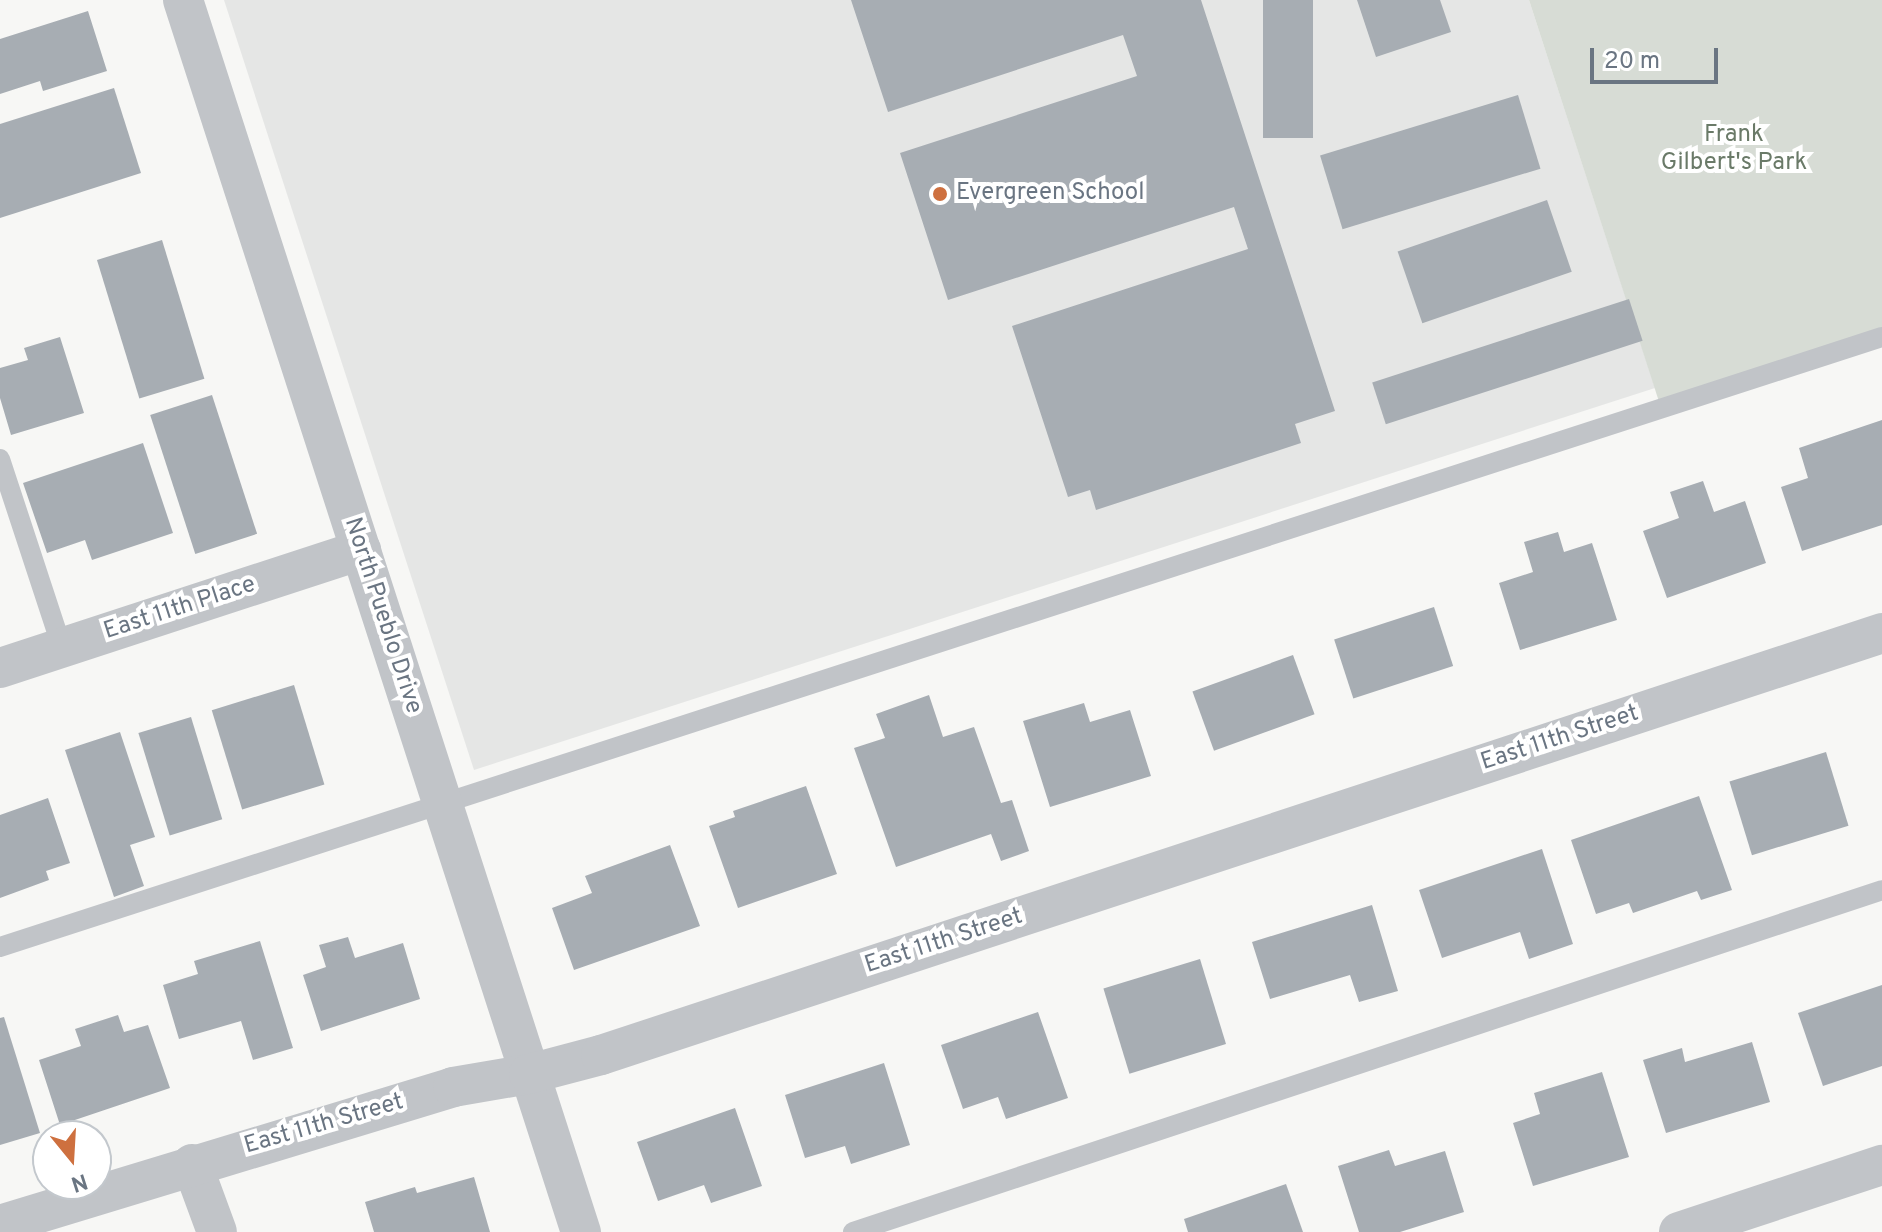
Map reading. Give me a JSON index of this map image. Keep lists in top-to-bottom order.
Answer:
{
  "streets": {
    "street": ["East 11th Place", "North Pueblo Drive", "East 11th Street"]
  },
  "crossings": [
    ["East 11th Place", "North Pueblo Drive"],
    ["North Pueblo Drive", "East 11th Street"]
  ],
  "parks": ["Frank Gilbert's Park"],
  "places": ["Evergreen School"],
  "scale_bar": "20 m",
  "north": "bottom"
}
